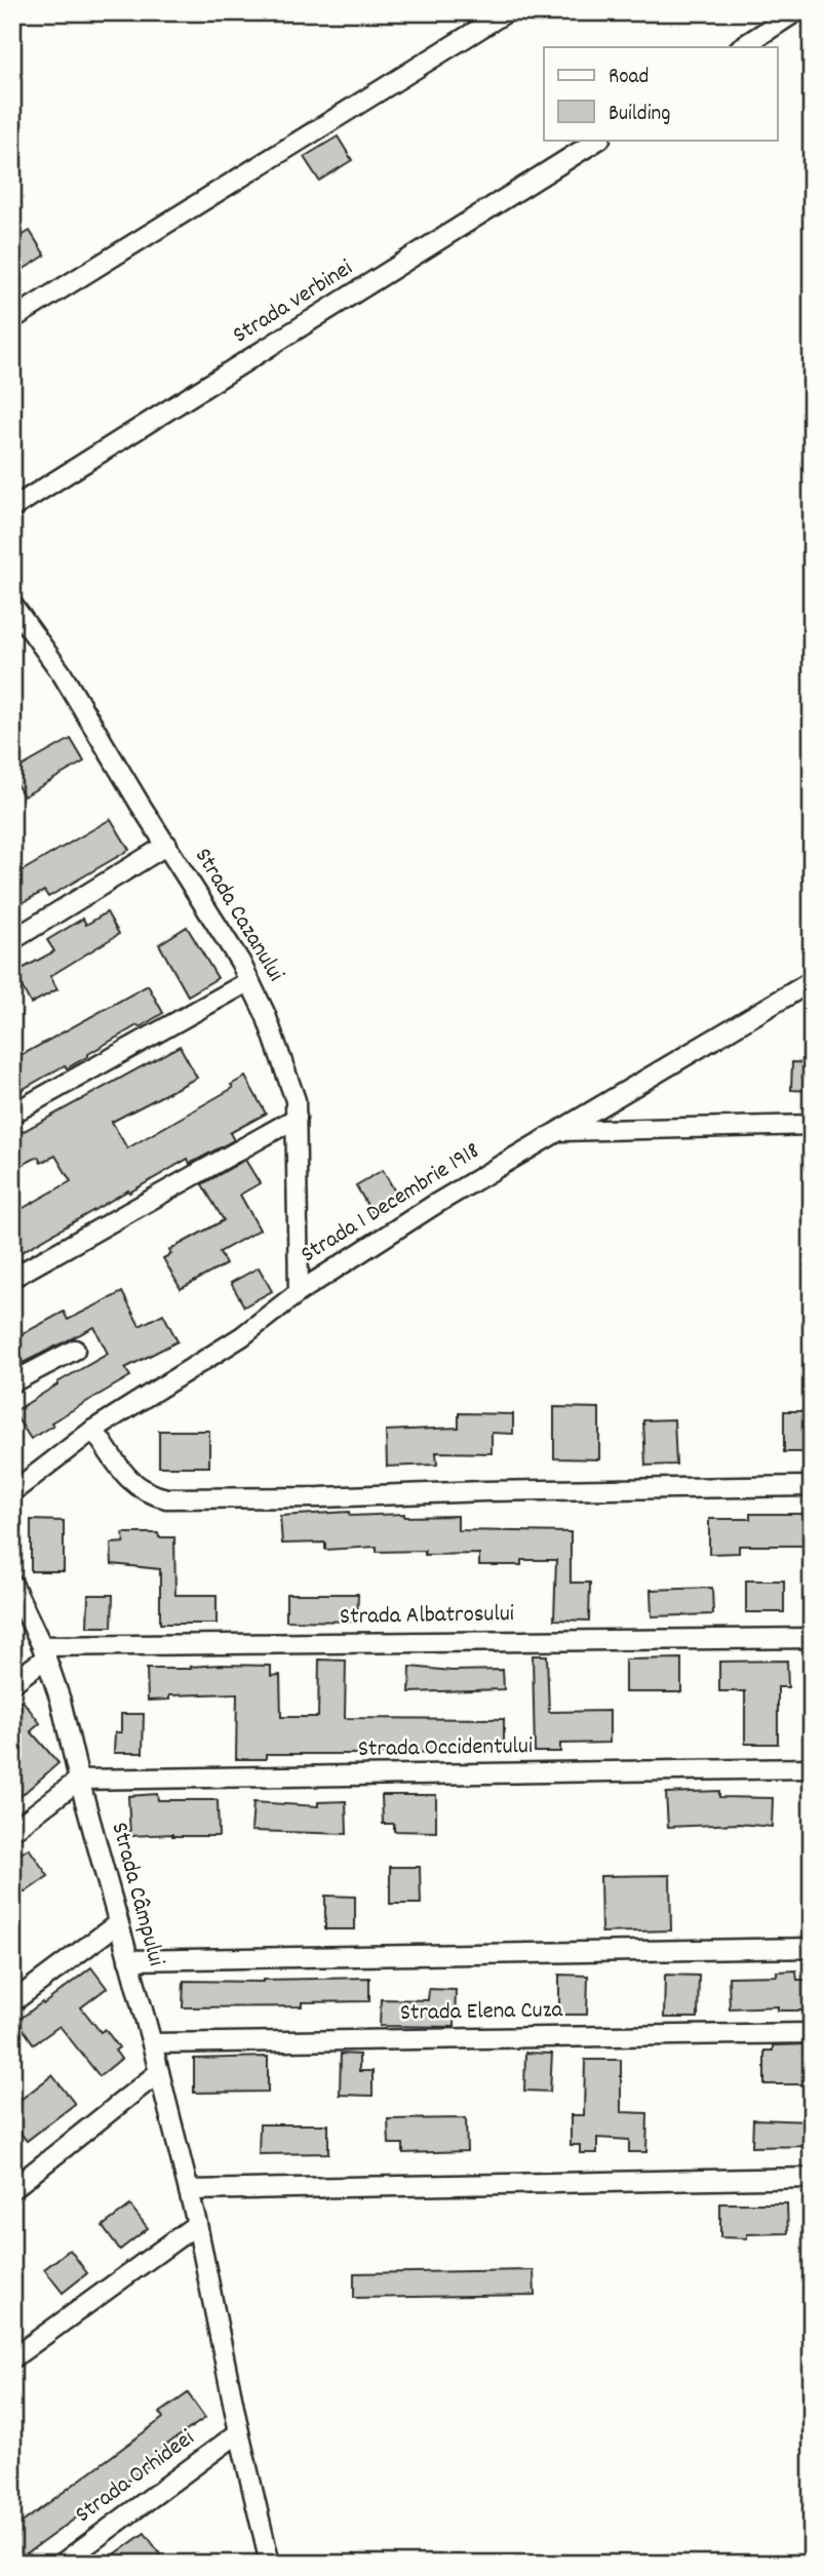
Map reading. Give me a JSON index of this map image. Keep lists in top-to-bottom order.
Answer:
{
  "streets": {
    "street": [
      "Strada verbinei",
      "Strada Cazanului",
      "Strada 1 Decembrie 1918",
      "Strada Albatrosului",
      "Strada Occidentului",
      "Strada Câmpului",
      "Strada Elena Cuza",
      "Strada Orhideei"
    ]
  },
  "crossings": [
    ["Strada Cazanului", "Strada 1 Decembrie 1918"],
    ["Strada Albatrosului", "Strada Câmpului"],
    ["Strada Occidentului", "Strada Câmpului"],
    ["Strada Câmpului", "Strada Elena Cuza"],
    ["Strada Câmpului", "Strada Orhideei"]
  ],
  "legend": ["Road", "Building"]
}
